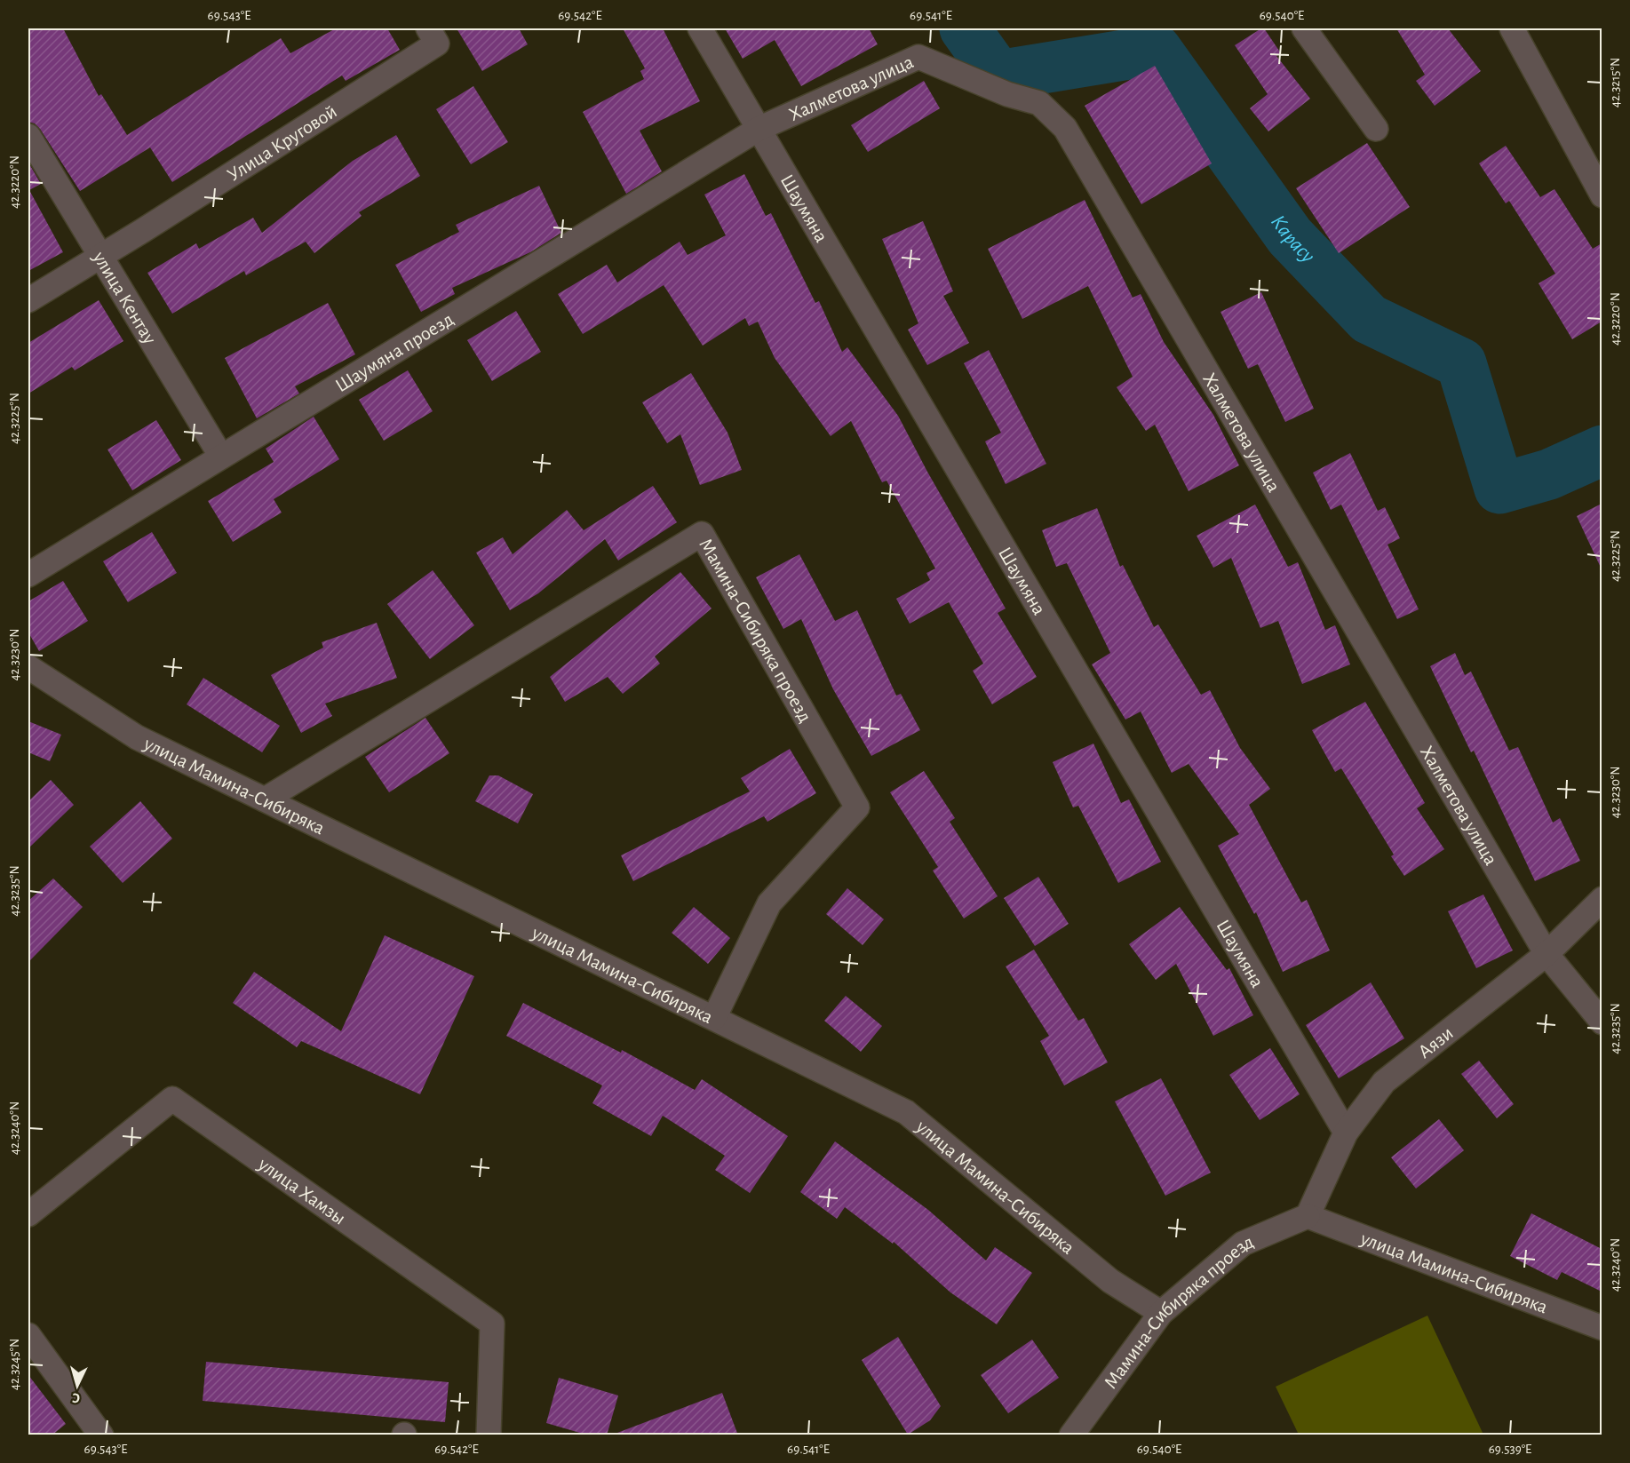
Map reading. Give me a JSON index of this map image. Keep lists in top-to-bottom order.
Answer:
{
  "streets": {
    "street": [
      "Халметова улица",
      "Улица Круговой",
      "Шаумяна",
      "улица Кентау",
      "Шаумяна проезд",
      "Мамина-Сибиряка проезд",
      "улица Мамина-Сибиряка",
      "Аязи",
      "улица Хамзы"
    ]
  },
  "crossings": [
    ["Халметова улица", "Шаумяна"],
    ["Халметова улица", "Шаумяна проезд"],
    ["Халметова улица", "Аязи"],
    ["Улица Круговой", "улица Кентау"],
    ["Шаумяна", "Шаумяна проезд"],
    ["Шаумяна", "Аязи"],
    ["улица Кентау", "Шаумяна проезд"],
    ["Мамина-Сибиряка проезд", "улица Мамина-Сибиряка"],
    ["Мамина-Сибиряка проезд", "Аязи"],
    ["улица Мамина-Сибиряка", "Аязи"]
  ],
  "water": ["Карасу"],
  "north": "bottom",
  "coordinates": [
    "69.543°E",
    "69.542°E",
    "69.541°E",
    "69.540°E",
    "42.3215°N",
    "42.3220°N",
    "42.3225°N",
    "42.3230°N",
    "42.3235°N",
    "42.3240°N",
    "42.3245°N",
    "69.539°E"
  ]
}
